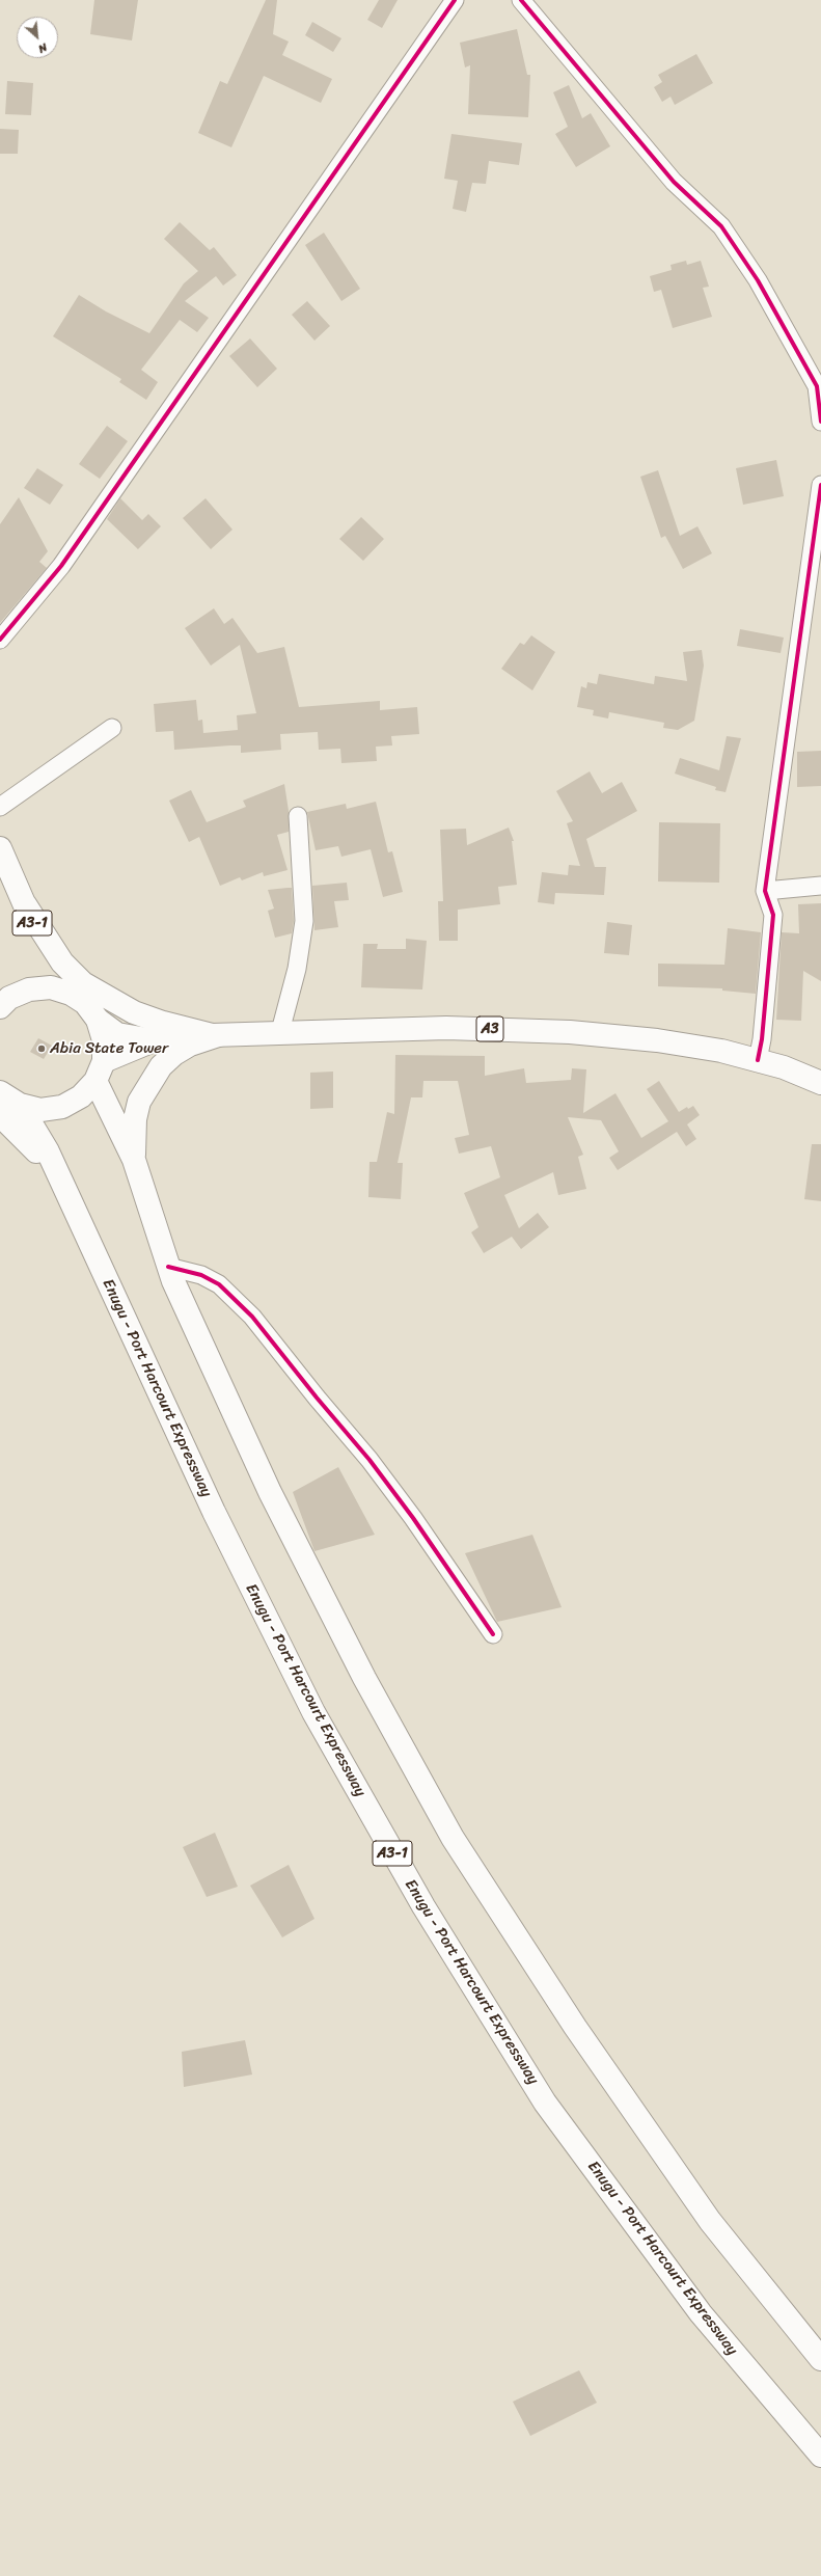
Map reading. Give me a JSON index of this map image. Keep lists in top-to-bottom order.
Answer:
{
  "streets": {
    "main road": ["A3-1", "A3", "Enugu - Port Harcourt Expressway"]
  },
  "crossings": [
    ["A3-1", "A3"],
    ["A3-1", "Enugu - Port Harcourt Expressway"]
  ],
  "places": ["Abia State Tower"],
  "north": "bottom right"
}
